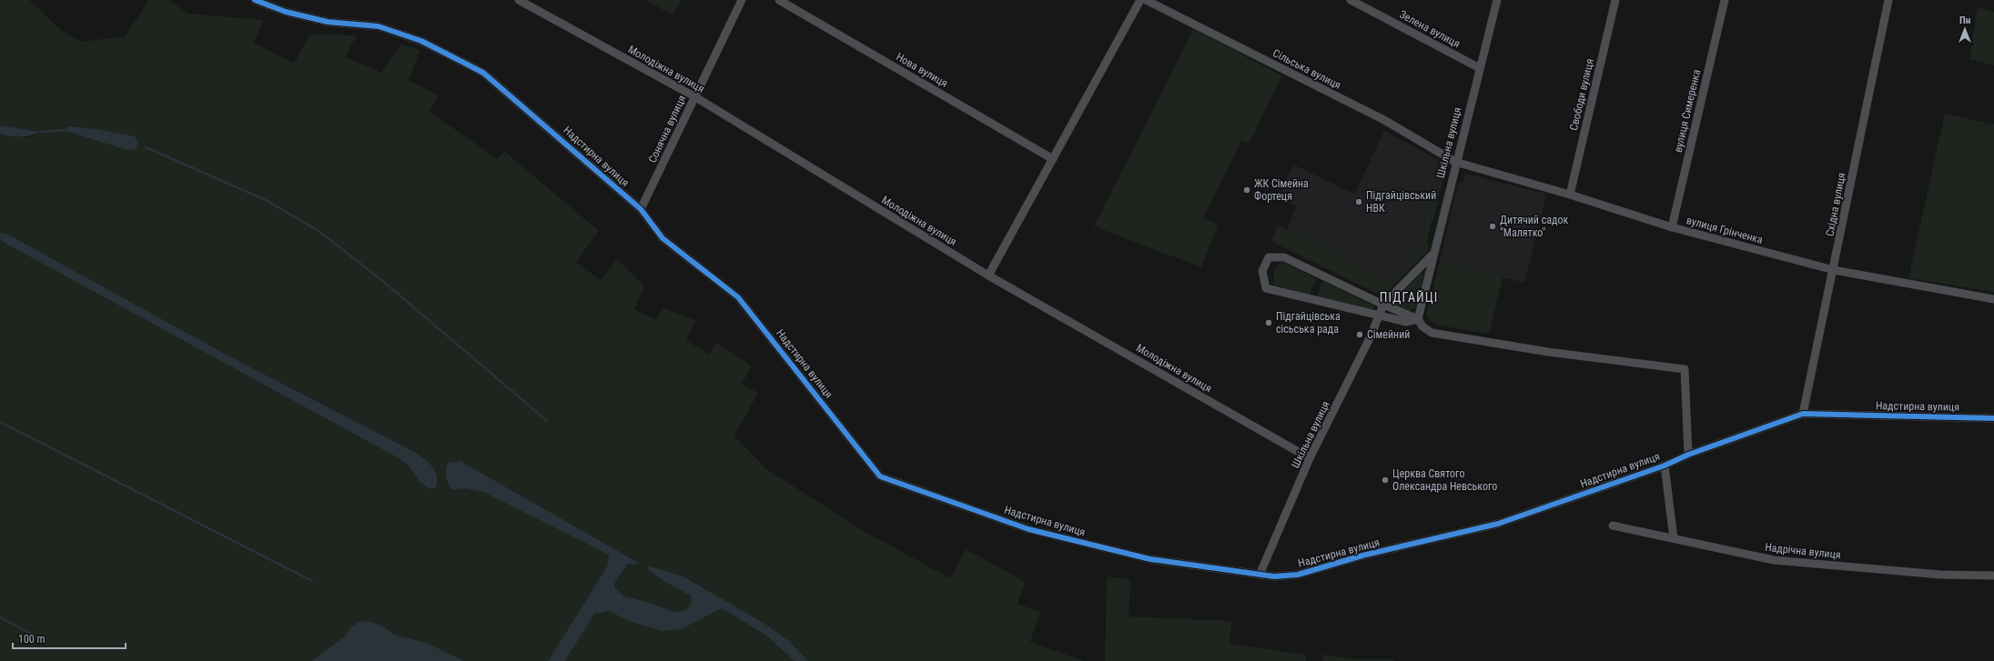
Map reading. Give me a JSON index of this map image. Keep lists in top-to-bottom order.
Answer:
{
  "streets": {
    "street": [
      "Зелена вулиця",
      "Молодіжна вулиця",
      "Сільська вулиця",
      "Нова вулиця",
      "Свободи вулиця",
      "вулиця Симеренка",
      "Сонячна вулиця",
      "Шкільна вулиця",
      "Надстирна вулиця",
      "Східна вулиця",
      "вулиця Грінченка",
      "Надрічна вулиця"
    ]
  },
  "crossings": [
    ["Зелена вулиця", "Шкільна вулиця"],
    ["Молодіжна вулиця", "Сонячна вулиця"],
    ["Молодіжна вулиця", "Шкільна вулиця"],
    ["Сільська вулиця", "Шкільна вулиця"],
    ["Сільська вулиця", "вулиця Грінченка"],
    ["Свободи вулиця", "вулиця Грінченка"],
    ["вулиця Симеренка", "вулиця Грінченка"],
    ["Сонячна вулиця", "Надстирна вулиця"],
    ["Шкільна вулиця", "Надстирна вулиця"],
    ["Шкільна вулиця", "вулиця Грінченка"],
    ["Надстирна вулиця", "Східна вулиця"],
    ["Східна вулиця", "вулиця Грінченка"]
  ],
  "districts": ["ПІДГАЙЦІ"],
  "places": [
    "ЖК Сімейна Фортеця",
    "Підгайцівський НВК",
    "Дитячий садок \"Малятко\"",
    "Підгайцівська сісьська рада",
    "Сімейний",
    "Церква Святого Олександра Невського"
  ],
  "scale_bar": "100 m",
  "north": "top"
}
